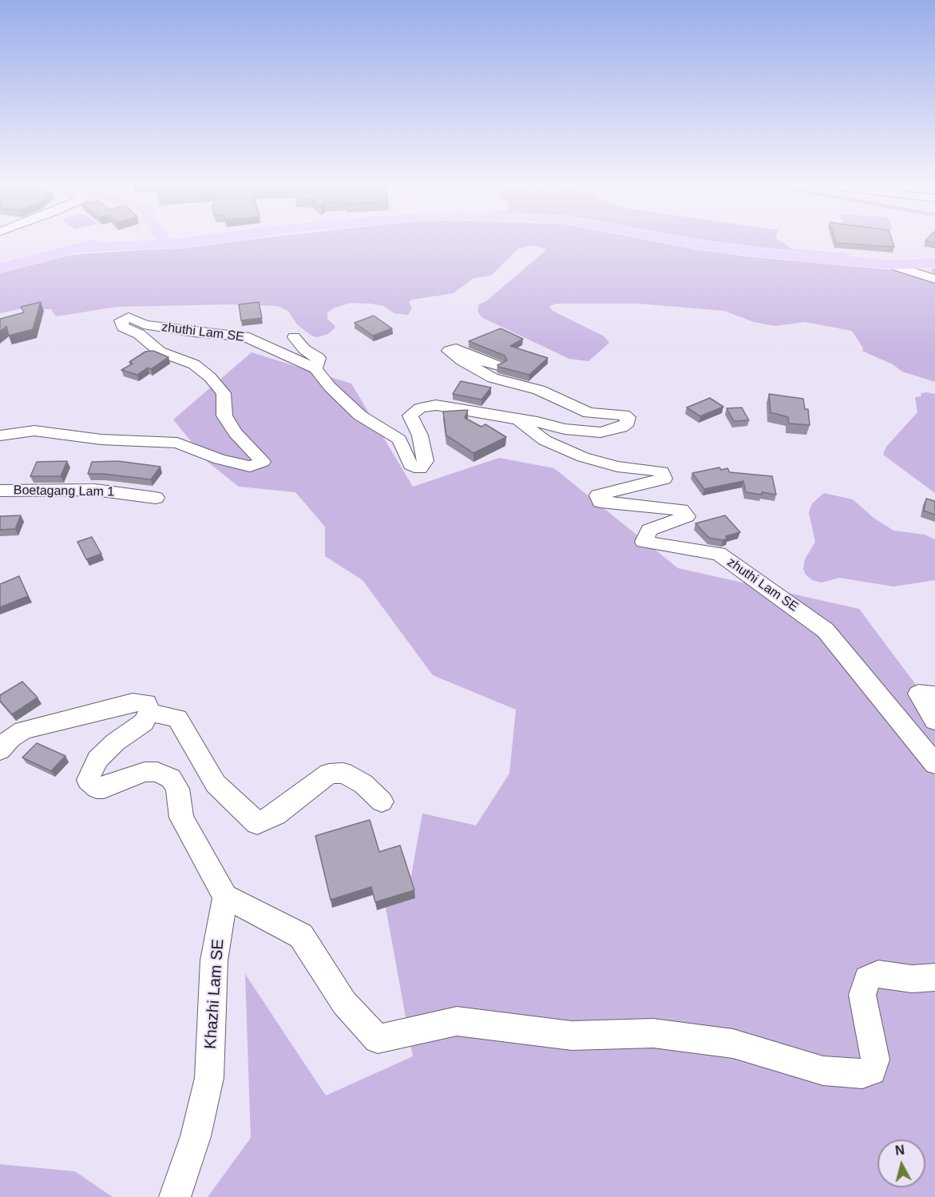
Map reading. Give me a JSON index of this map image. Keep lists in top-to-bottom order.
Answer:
{
  "streets": {
    "street": ["zhuthi Lam SE", "Boetagang Lam 1", "Khazhi Lam SE"]
  },
  "north": "top"
}
